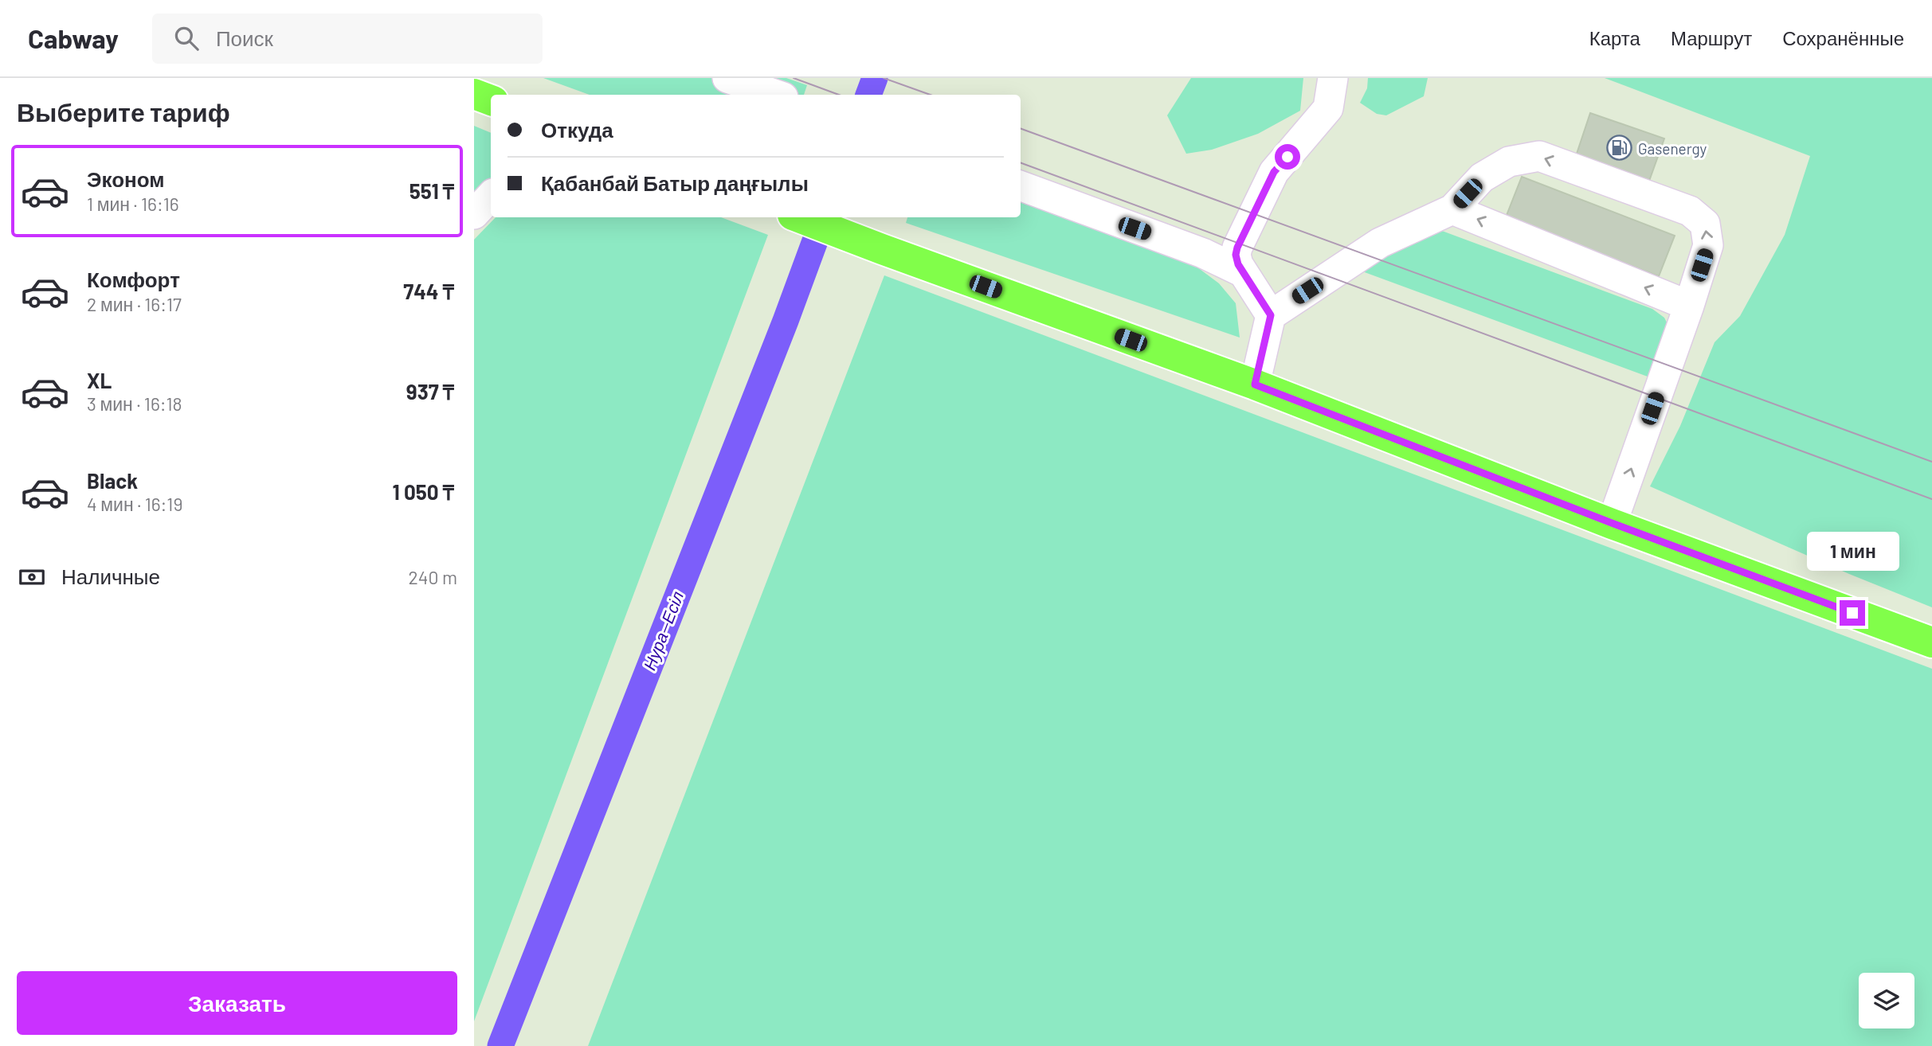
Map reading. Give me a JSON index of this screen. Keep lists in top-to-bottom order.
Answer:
{
  "water": ["Нура—Есіл"],
  "places": {
    "fuel station": ["Gasenergy"]
  },
  "page": {
    "header": "Cabway",
    "search": "Поиск",
    "nav": ["Карта", "Маршрут", "Сохранённые"],
    "heading": "Выберите тариф",
    "banner": ["Откуда", "Қабанбай Батыр даңғылы"],
    "list": [
      {
        "name": "Эконом",
        "note": "1 мин · 16:16",
        "value": "551 ₸"
      },
      {
        "name": "Комфорт",
        "note": "2 мин · 16:17",
        "value": "744 ₸"
      },
      {
        "name": "XL",
        "note": "3 мин · 16:18",
        "value": "937 ₸"
      },
      {
        "name": "Black",
        "note": "4 мин · 16:19",
        "value": "1 050 ₸"
      }
    ],
    "bubble": "1 мин",
    "pay": ["Наличные", "240 m"],
    "buttons": "Заказать"
  }
}
